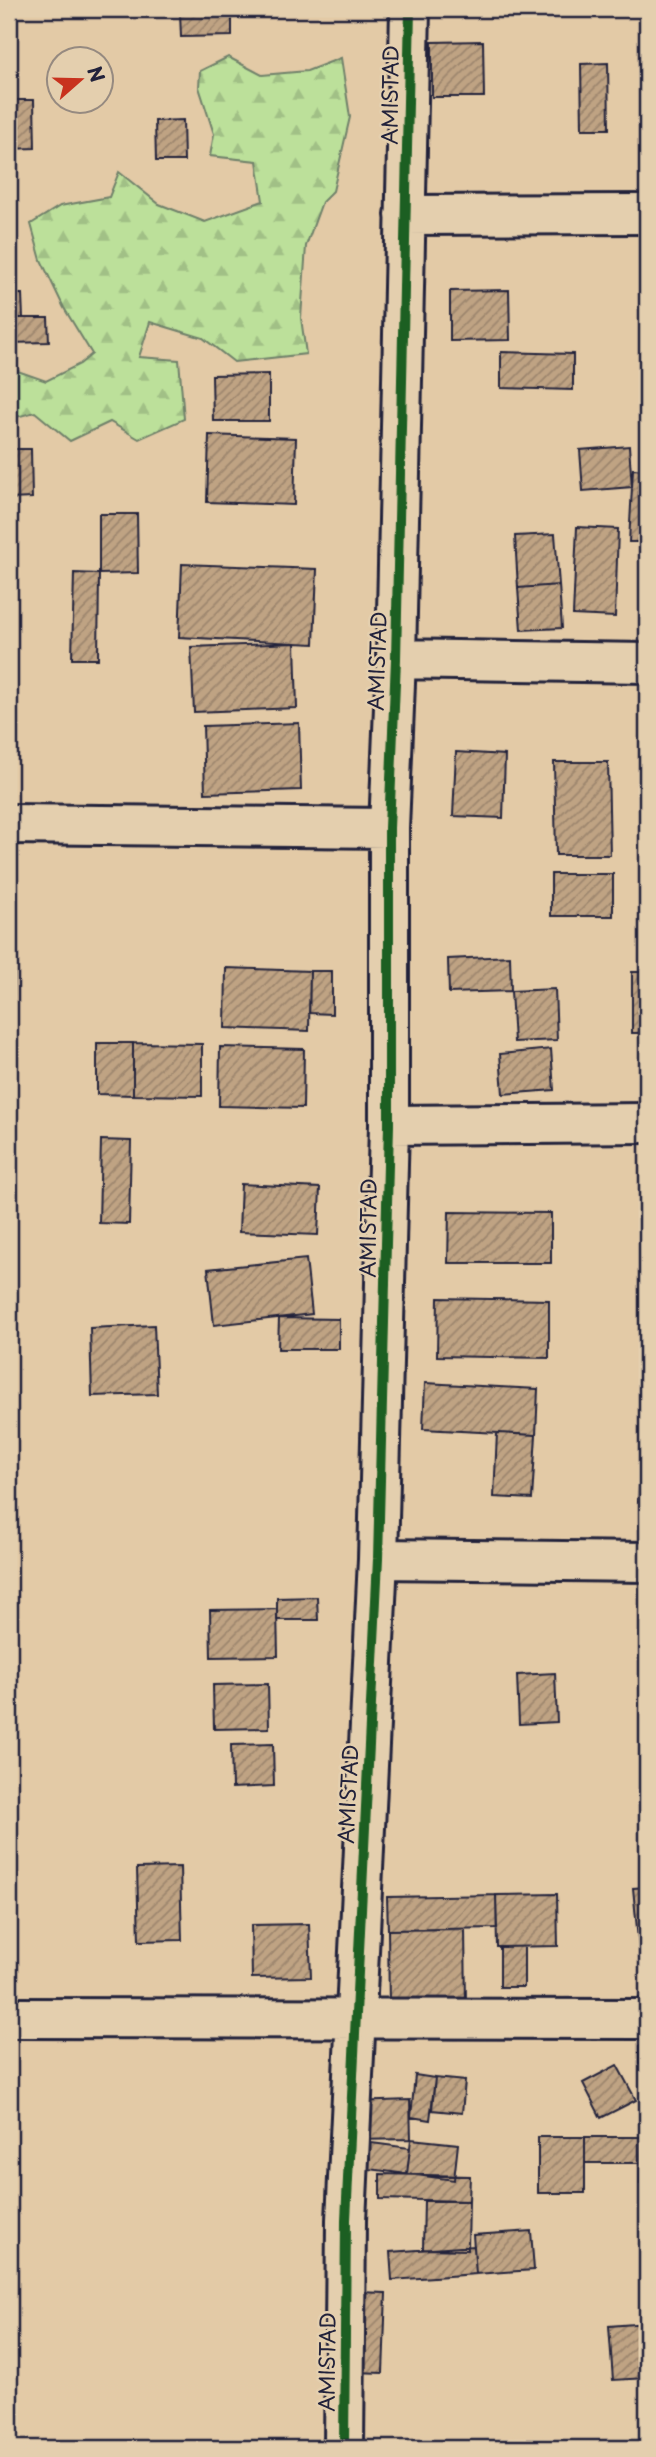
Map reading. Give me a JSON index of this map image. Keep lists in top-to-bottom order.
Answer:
{
  "streets": {
    "street": ["AMISTAD"]
  },
  "north": "right"
}
